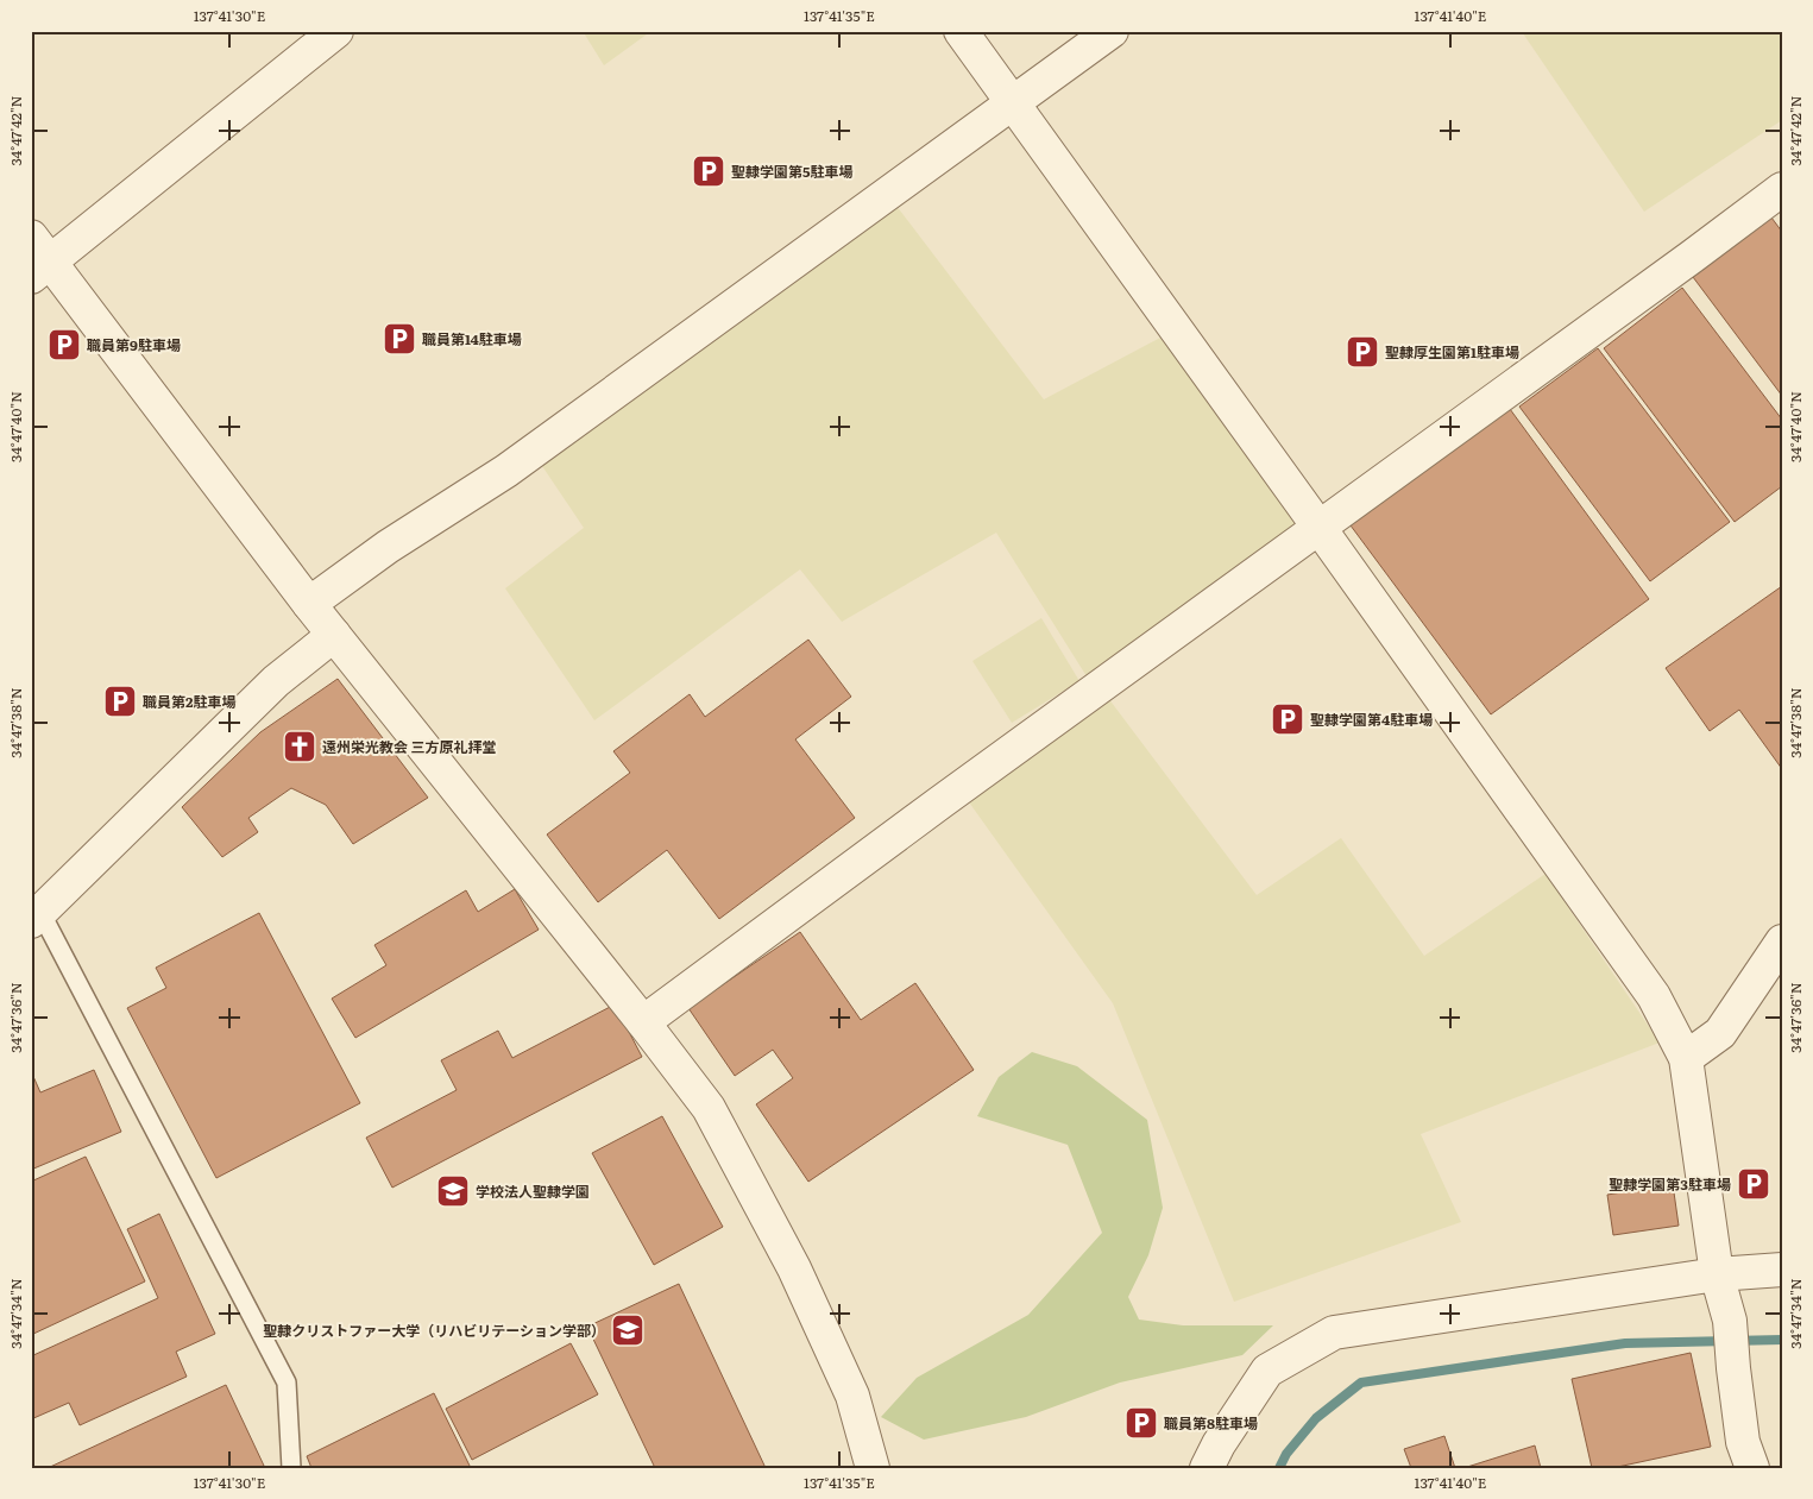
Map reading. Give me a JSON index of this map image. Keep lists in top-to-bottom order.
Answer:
{
  "places": {
    "parking": [
      "聖隷学園第5駐車場",
      "職員第14駐車場",
      "職員第9駐車場",
      "聖隷厚生園第1駐車場",
      "職員第2駐車場",
      "聖隷学園第4駐車場",
      "聖隷学園第3駐車場",
      "職員第8駐車場"
    ],
    "church": ["遠州栄光教会 三方原礼拝堂"],
    "school or university": ["学校法人聖隷学園", "聖隷クリストファー大学（リハビリテーション学部）"]
  },
  "coordinates": [
    "137°41'30\"E",
    "137°41'35\"E",
    "137°41'40\"E",
    "34°47'42\"N",
    "34°47'40\"N",
    "34°47'38\"N",
    "34°47'36\"N",
    "34°47'34\"N"
  ]
}
